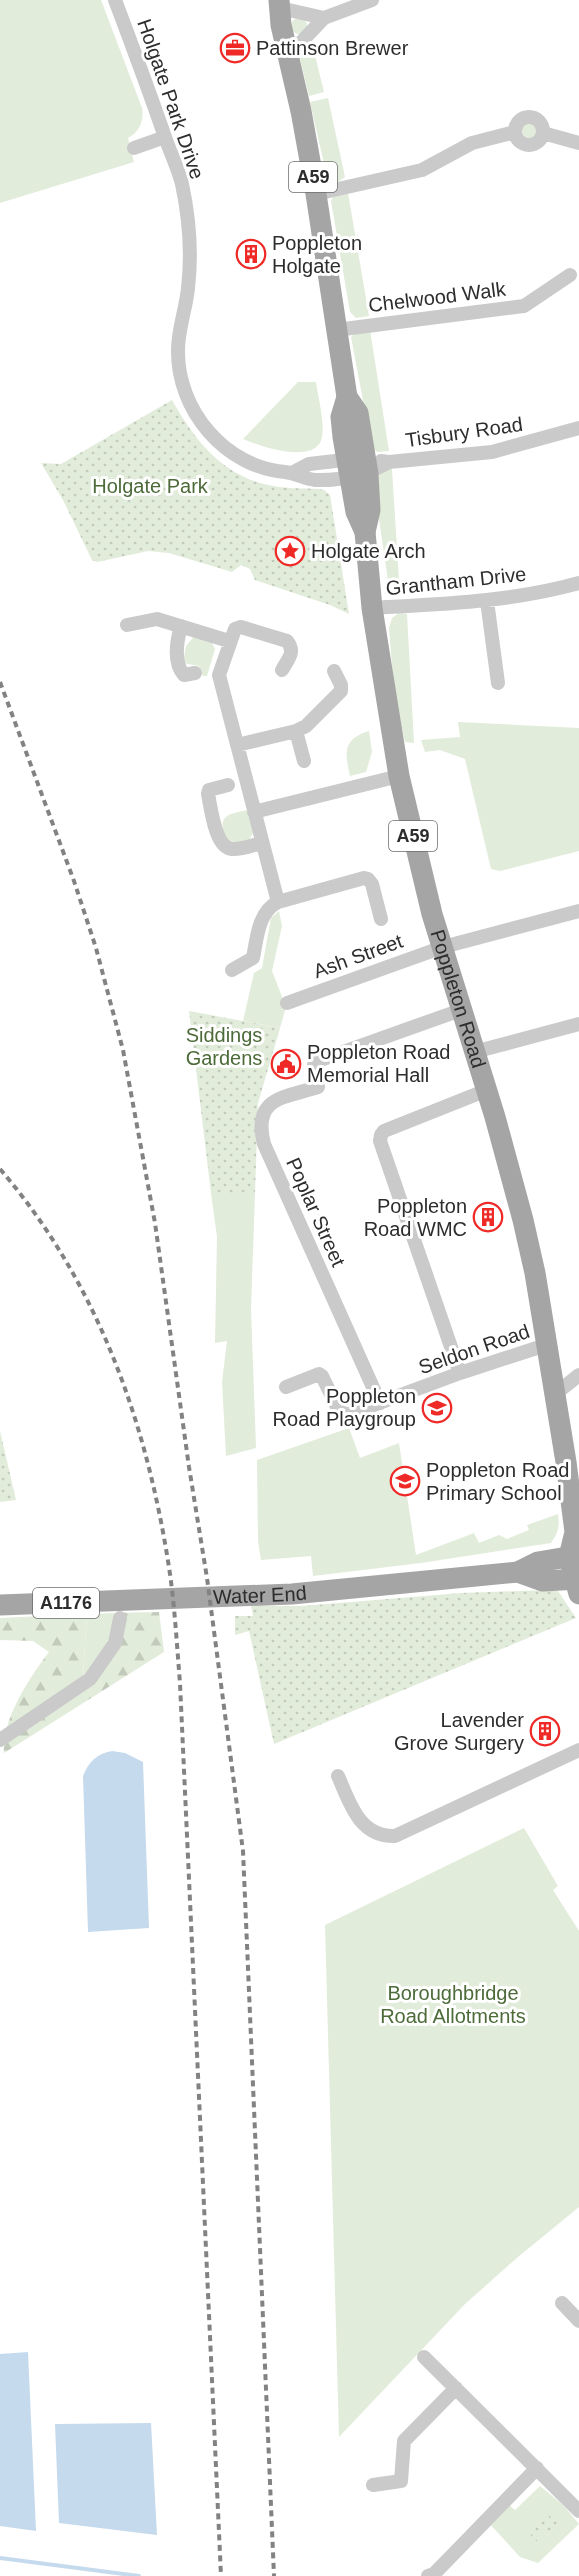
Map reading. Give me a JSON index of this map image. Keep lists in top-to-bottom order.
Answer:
{
  "streets": {
    "main road": [
      "A59",
      "Poppleton Road",
      "Water End",
      "A1176"
    ],
    "street": [
      "Holgate Park Drive",
      "Chelwood Walk",
      "Tisbury Road",
      "Grantham Drive",
      "Ash Street",
      "Poplar Street",
      "Seldon Road"
    ]
  },
  "crossings": [
    ["Holgate Park Drive", "Tisbury Road"],
    ["Holgate Park Drive", "Poppleton Road"],
    ["A59", "Poppleton Road"],
    ["A59", "Water End"],
    ["Chelwood Walk", "Poppleton Road"],
    ["Tisbury Road", "Poppleton Road"],
    ["Grantham Drive", "Poppleton Road"],
    ["Ash Street", "Poppleton Road"],
    ["Poppleton Road", "Poplar Street"],
    ["Poppleton Road", "Seldon Road"],
    ["Poppleton Road", "Water End"],
    ["Poplar Street", "Seldon Road"]
  ],
  "parks": ["Holgate Park", "Siddings Gardens", "Boroughbridge Road Allotments"],
  "places": {
    "office": ["Pattinson Brewer"],
    "building": ["Poppleton Holgate", "Poppleton Road WMC", "Lavender Grove Surgery"],
    "place": ["Holgate Arch"],
    "public building": ["Poppleton Road Memorial Hall"],
    "school or university": ["Poppleton Road Playgroup", "Poppleton Road Primary School"]
  }
}
